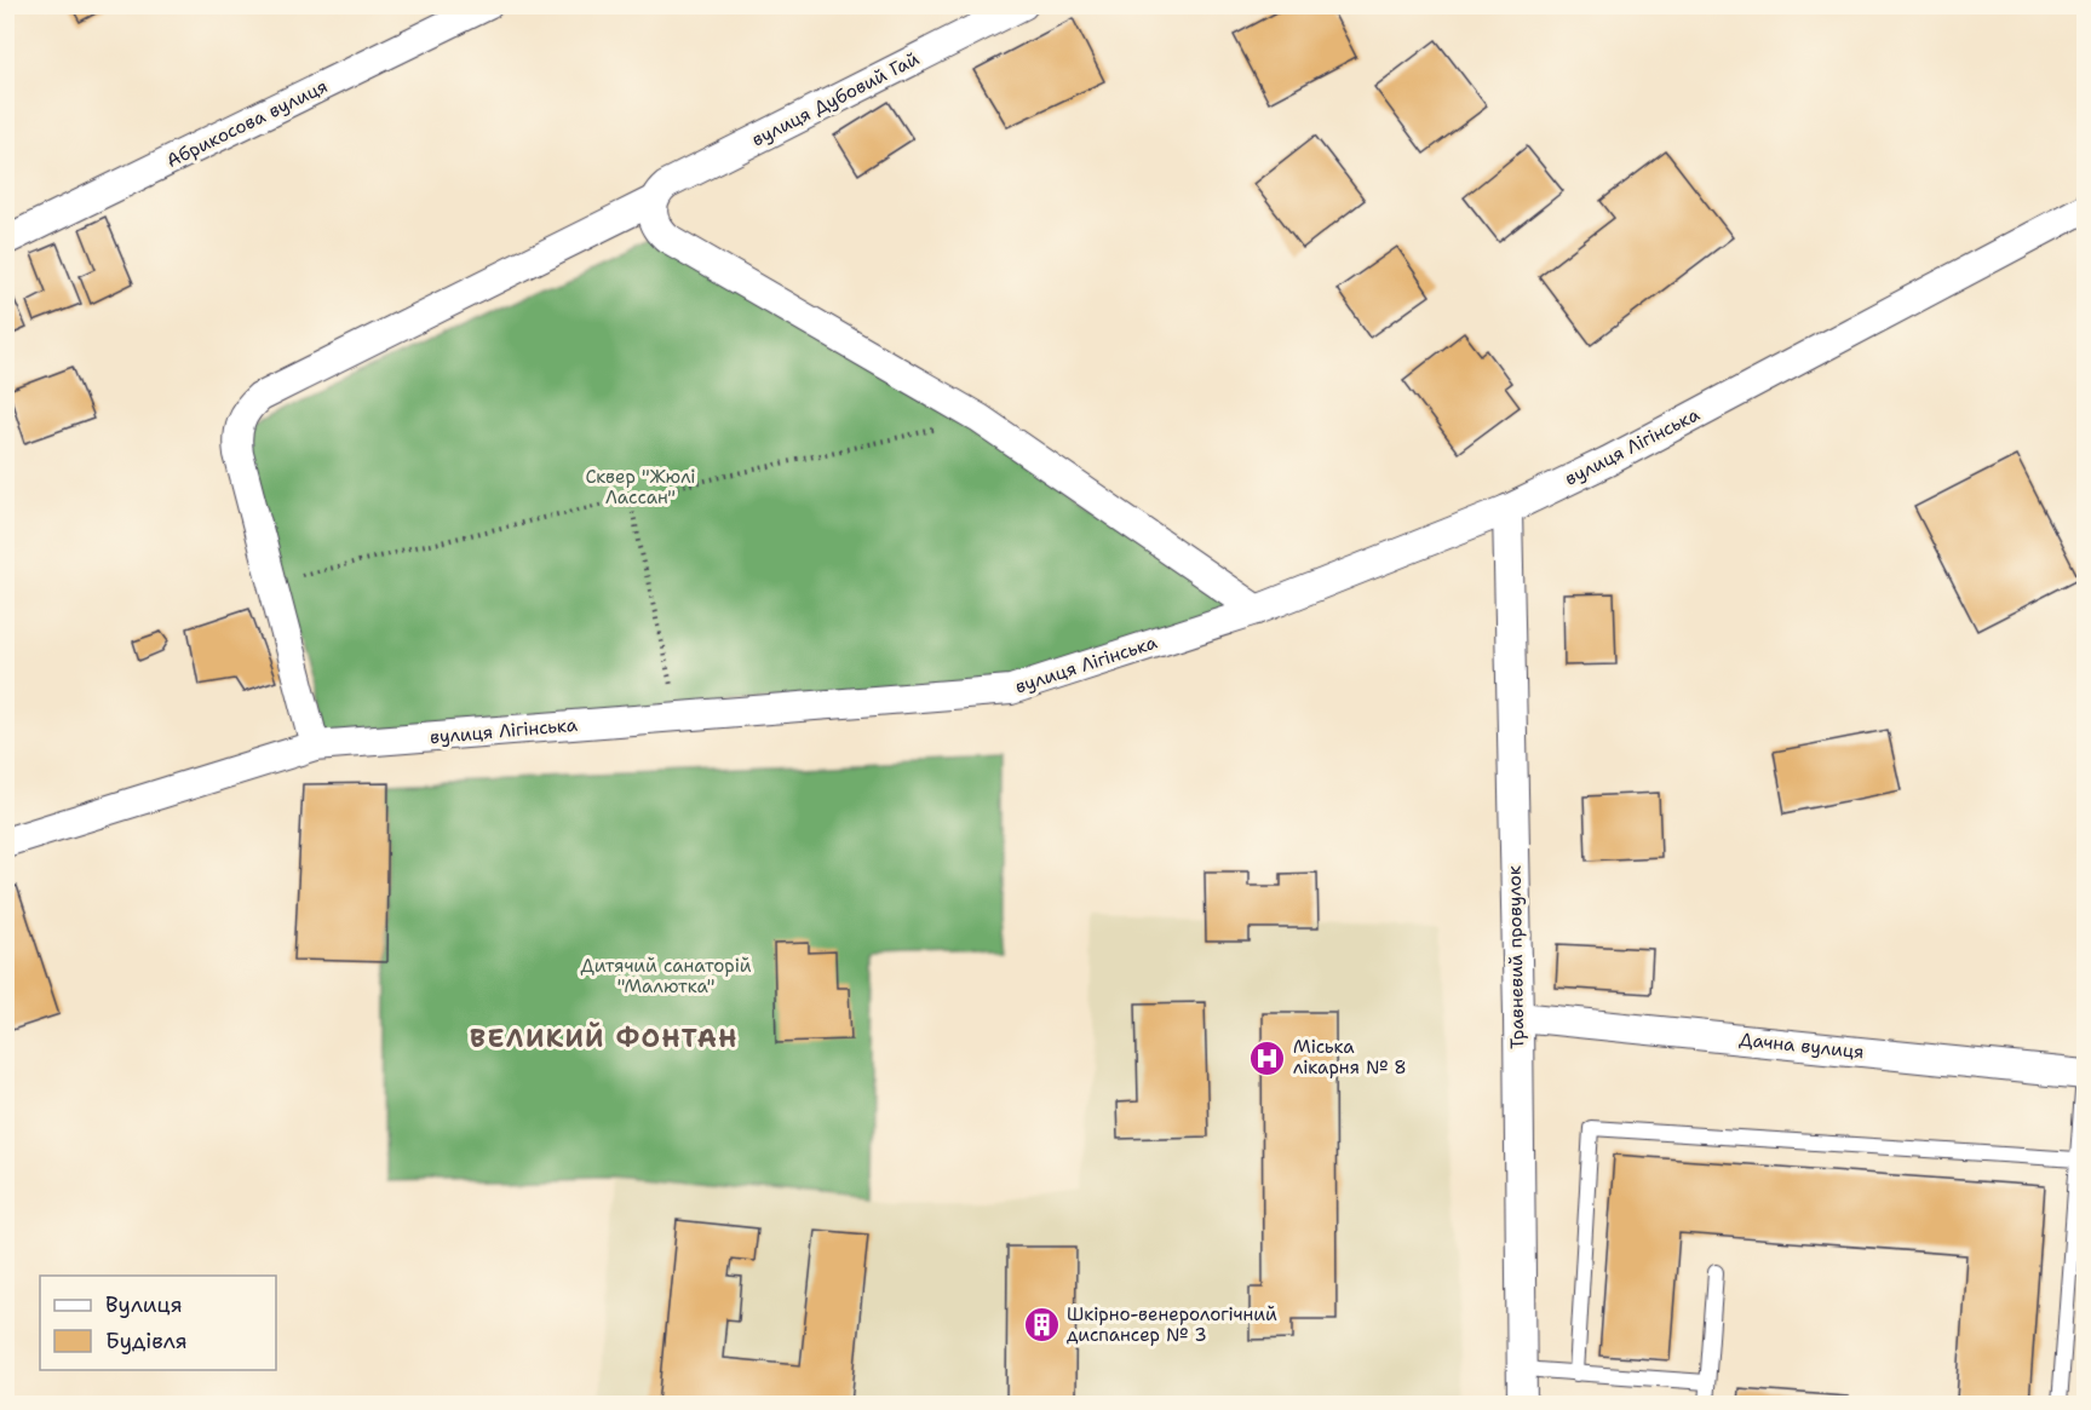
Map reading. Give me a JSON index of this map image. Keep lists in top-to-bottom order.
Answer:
{
  "streets": {
    "street": [
      "вулиця Дубовий Гай",
      "Абрикосова вулиця",
      "вулиця Лігінська",
      "Травневий провулок",
      "Дачна вулиця"
    ]
  },
  "crossings": [
    ["вулиця Дубовий Гай", "вулиця Лігінська"],
    ["вулиця Лігінська", "Травневий провулок"],
    ["Травневий провулок", "Дачна вулиця"]
  ],
  "districts": ["ВЕЛИКИЙ ФОНТАН"],
  "parks": ["Сквер \"Жюлі Лассан\"", "Дитячий санаторій \"Малютка\""],
  "places": {
    "hospital": ["Міська лікарня № 8"],
    "building": ["Шкірно-венерологічний диспансер № 3"]
  },
  "legend": ["Вулиця", "Будівля"]
}
